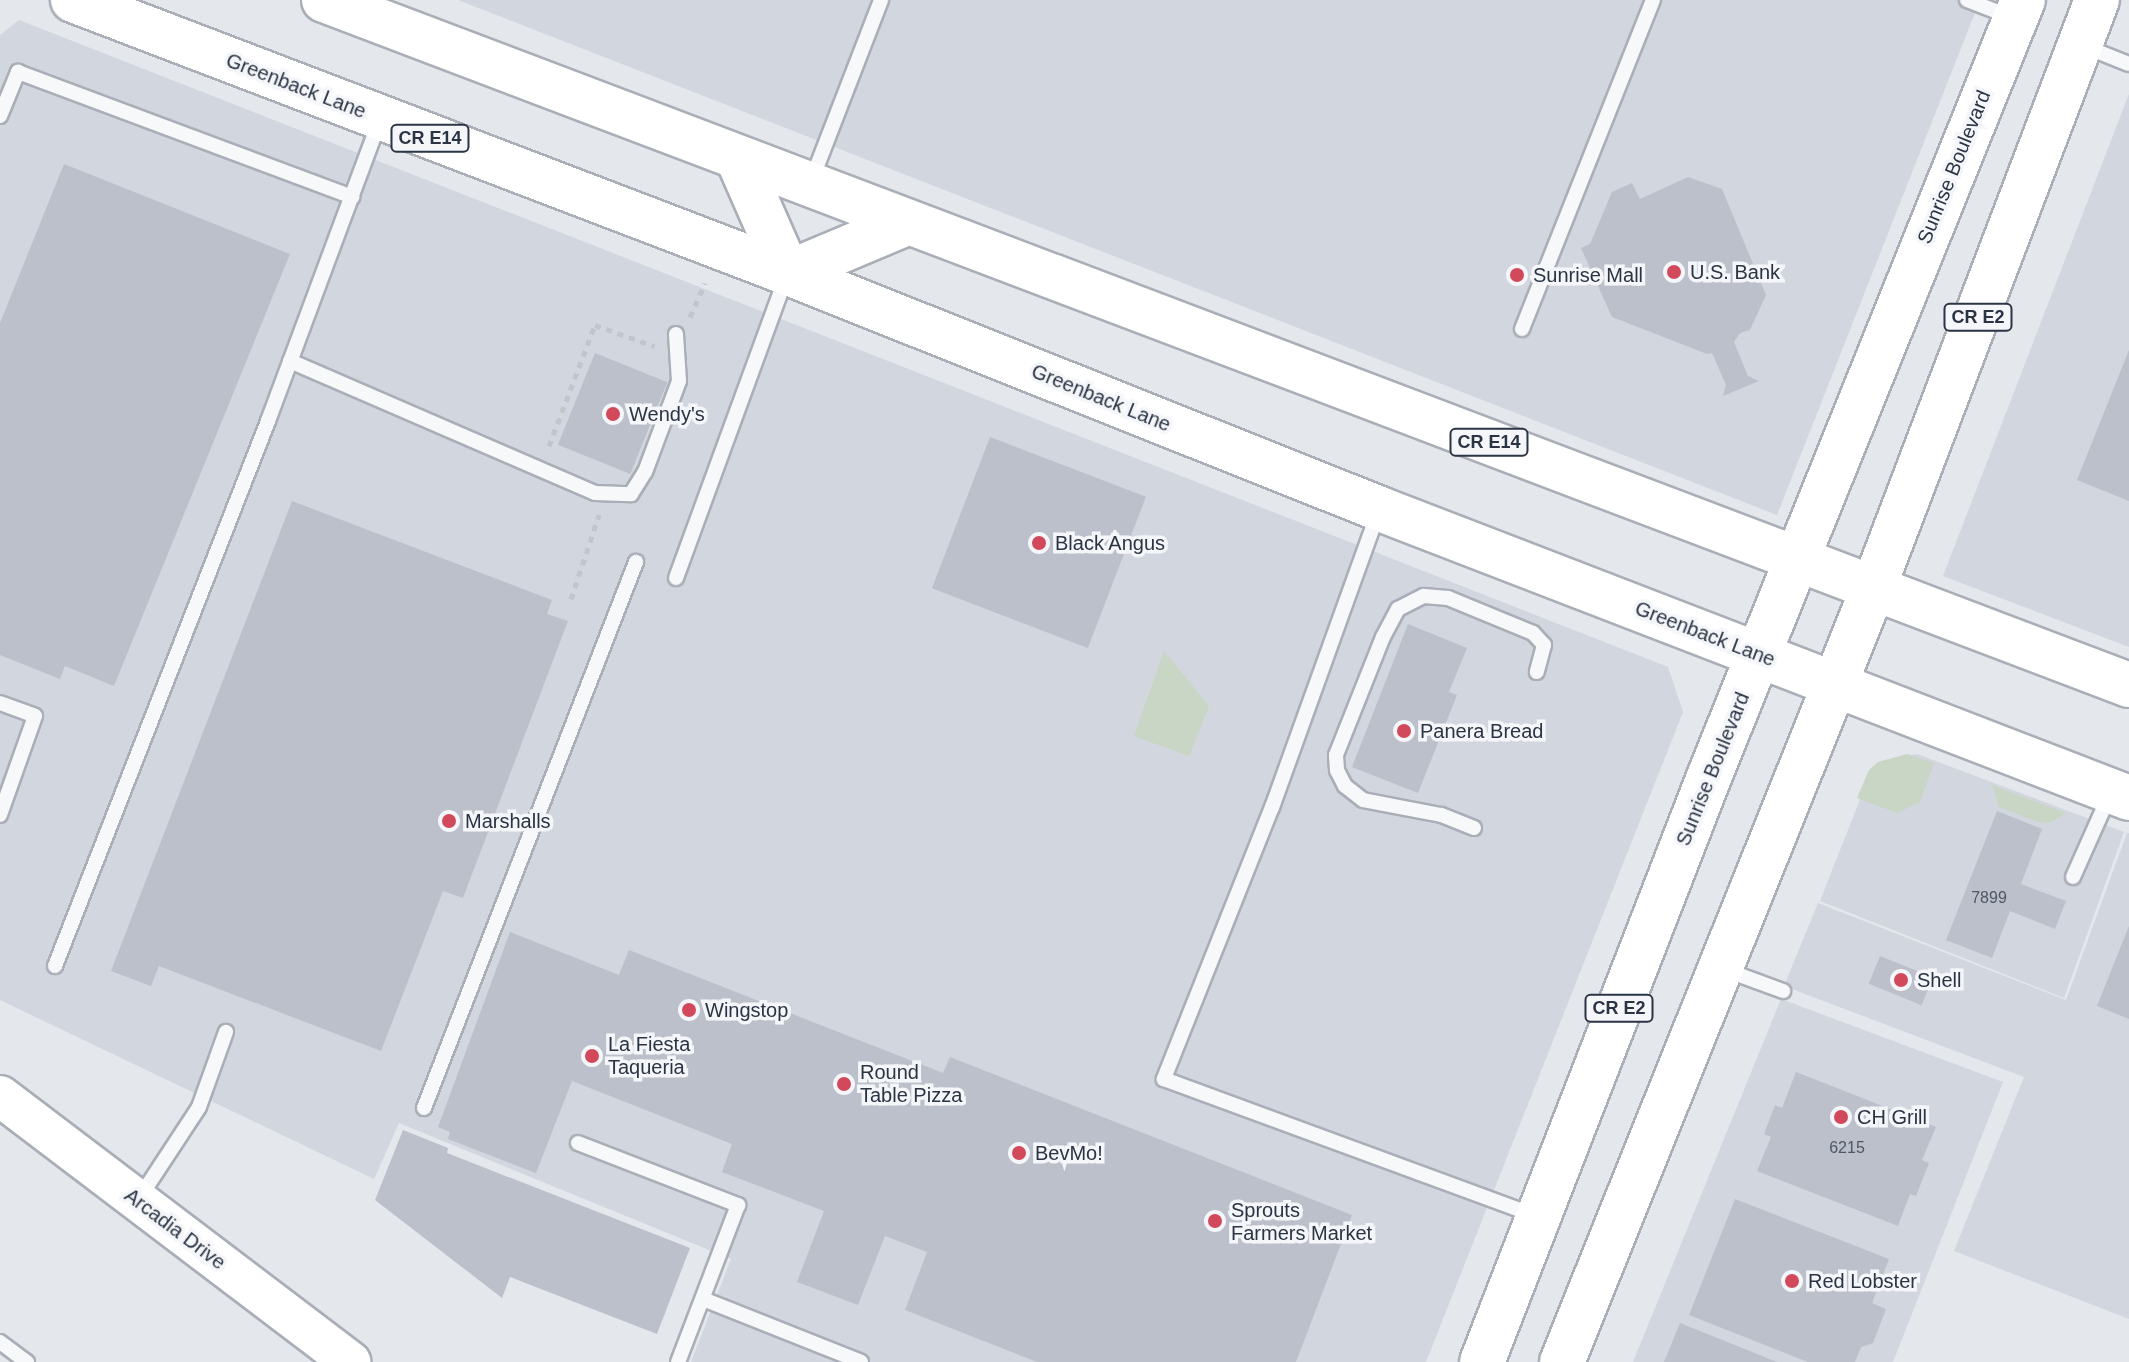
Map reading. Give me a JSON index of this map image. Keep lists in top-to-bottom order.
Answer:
{
  "streets": {
    "main road": [
      "Greenback Lane",
      "CR E14",
      "Sunrise Boulevard",
      "CR E2"
    ],
    "street": ["Arcadia Drive"]
  },
  "crossings": [
    ["Greenback Lane", "Sunrise Boulevard"],
    ["Greenback Lane", "CR E2"],
    ["CR E14", "Sunrise Boulevard"],
    ["CR E14", "CR E2"]
  ],
  "places": [
    "U.S. Bank",
    "Sunrise Mall",
    "Wendy's",
    "Black Angus",
    "Panera Bread",
    "Marshalls",
    "Shell",
    "Wingstop",
    "La Fiesta Taqueria",
    "Round Table Pizza",
    "CH Grill",
    "BevMo!",
    "Sprouts Farmers Market",
    "Red Lobster"
  ],
  "house_numbers": ["7899", "6215"]
}
